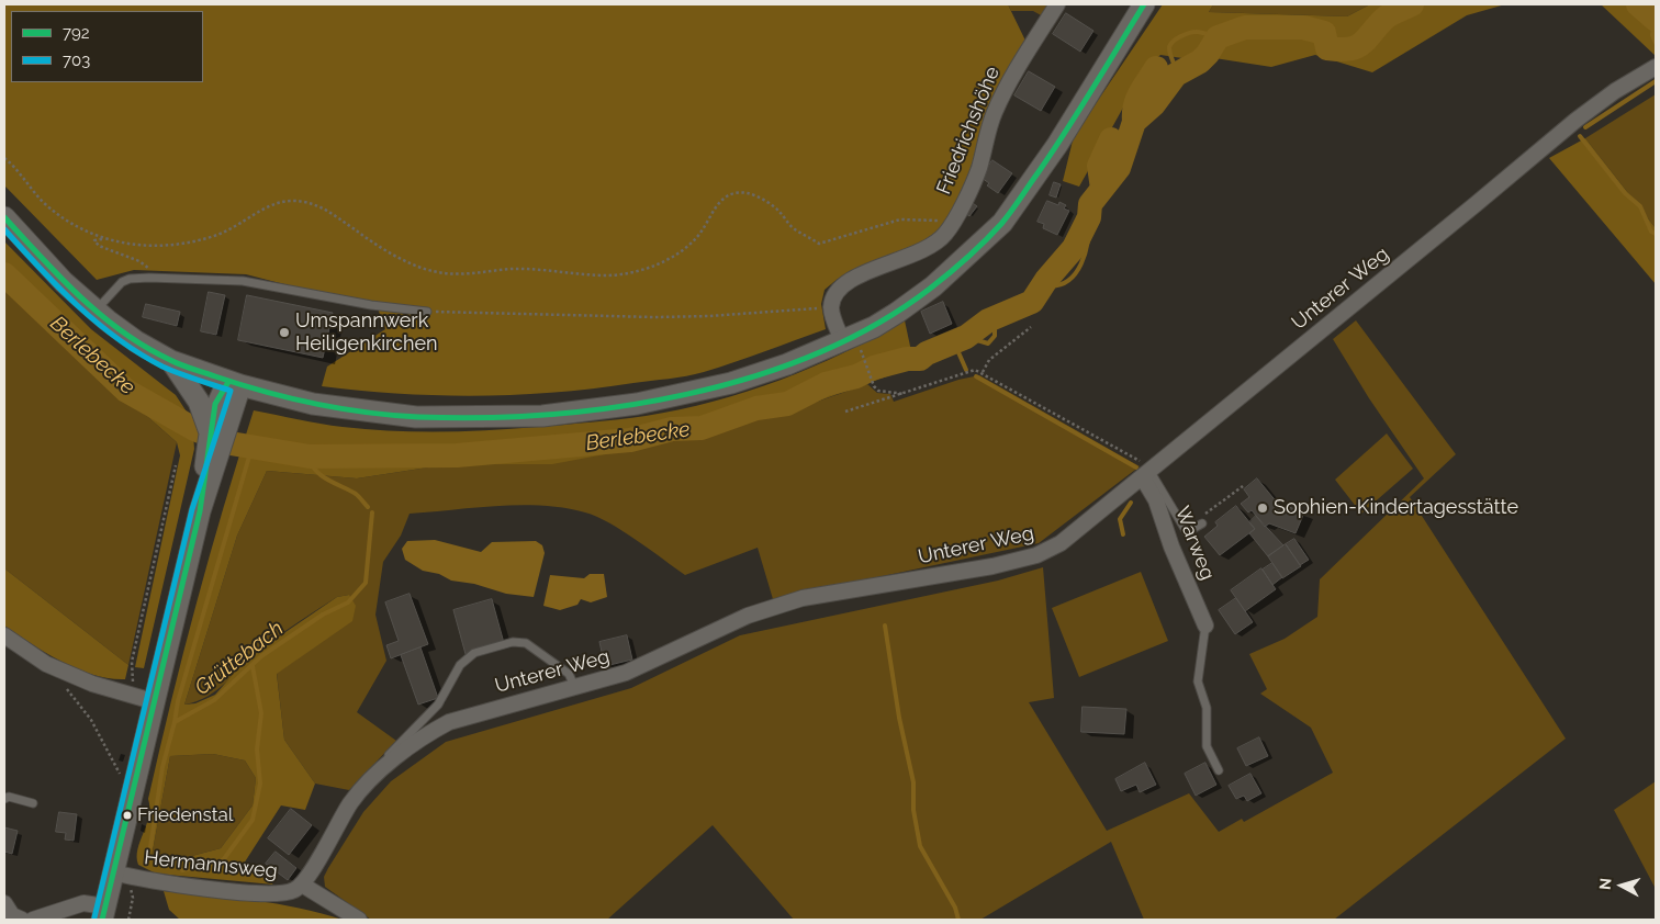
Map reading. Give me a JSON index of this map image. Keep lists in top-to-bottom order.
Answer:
{
  "streets": {
    "street": [
      "Friedrichshöhe",
      "Unterer Weg",
      "Warweg",
      "Hermannsweg"
    ]
  },
  "crossings": [
    ["Unterer Weg", "Warweg"],
    ["Unterer Weg", "Hermannsweg"]
  ],
  "water": ["Berlebecke", "Grüttebach"],
  "places": ["Umspannwerk Heiligenkirchen", "Sophien-Kindertagesstätte", "Friedenstal"],
  "lines": ["transit line 792", "transit line 703"],
  "legend": ["792", "703"],
  "north": "left"
}
